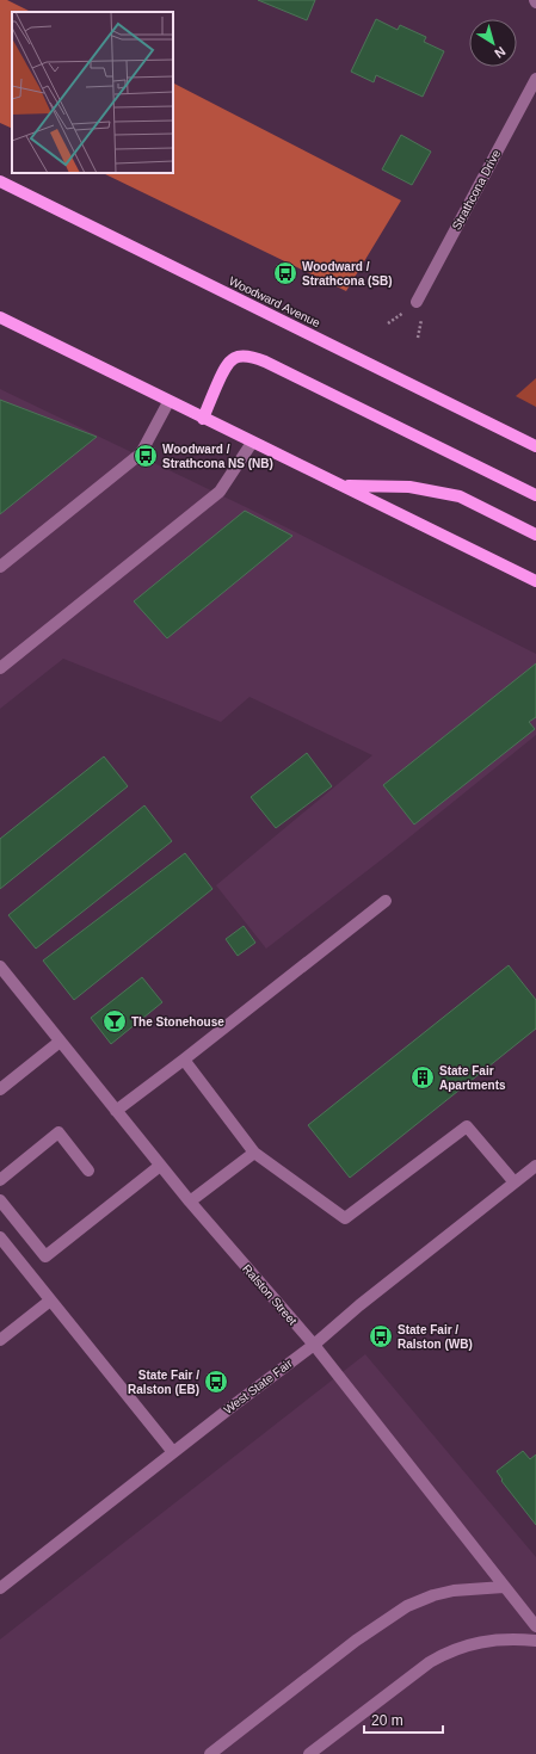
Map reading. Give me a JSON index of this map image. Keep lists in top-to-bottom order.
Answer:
{
  "streets": {
    "main road": ["Woodward Avenue"],
    "street": ["Strathcona Drive", "Ralston Street", "West State Fair"]
  },
  "crossings": [
    ["Ralston Street", "West State Fair"]
  ],
  "places": {
    "bus stop": [
      "Woodward / Strathcona (SB)",
      "Woodward / Strathcona NS (NB)",
      "State Fair / Ralston (WB)",
      "State Fair / Ralston (EB)"
    ],
    "bar": ["The Stonehouse"],
    "building": ["State Fair Apartments"]
  },
  "scale_bar": "20 m",
  "north": "bottom right"
}
